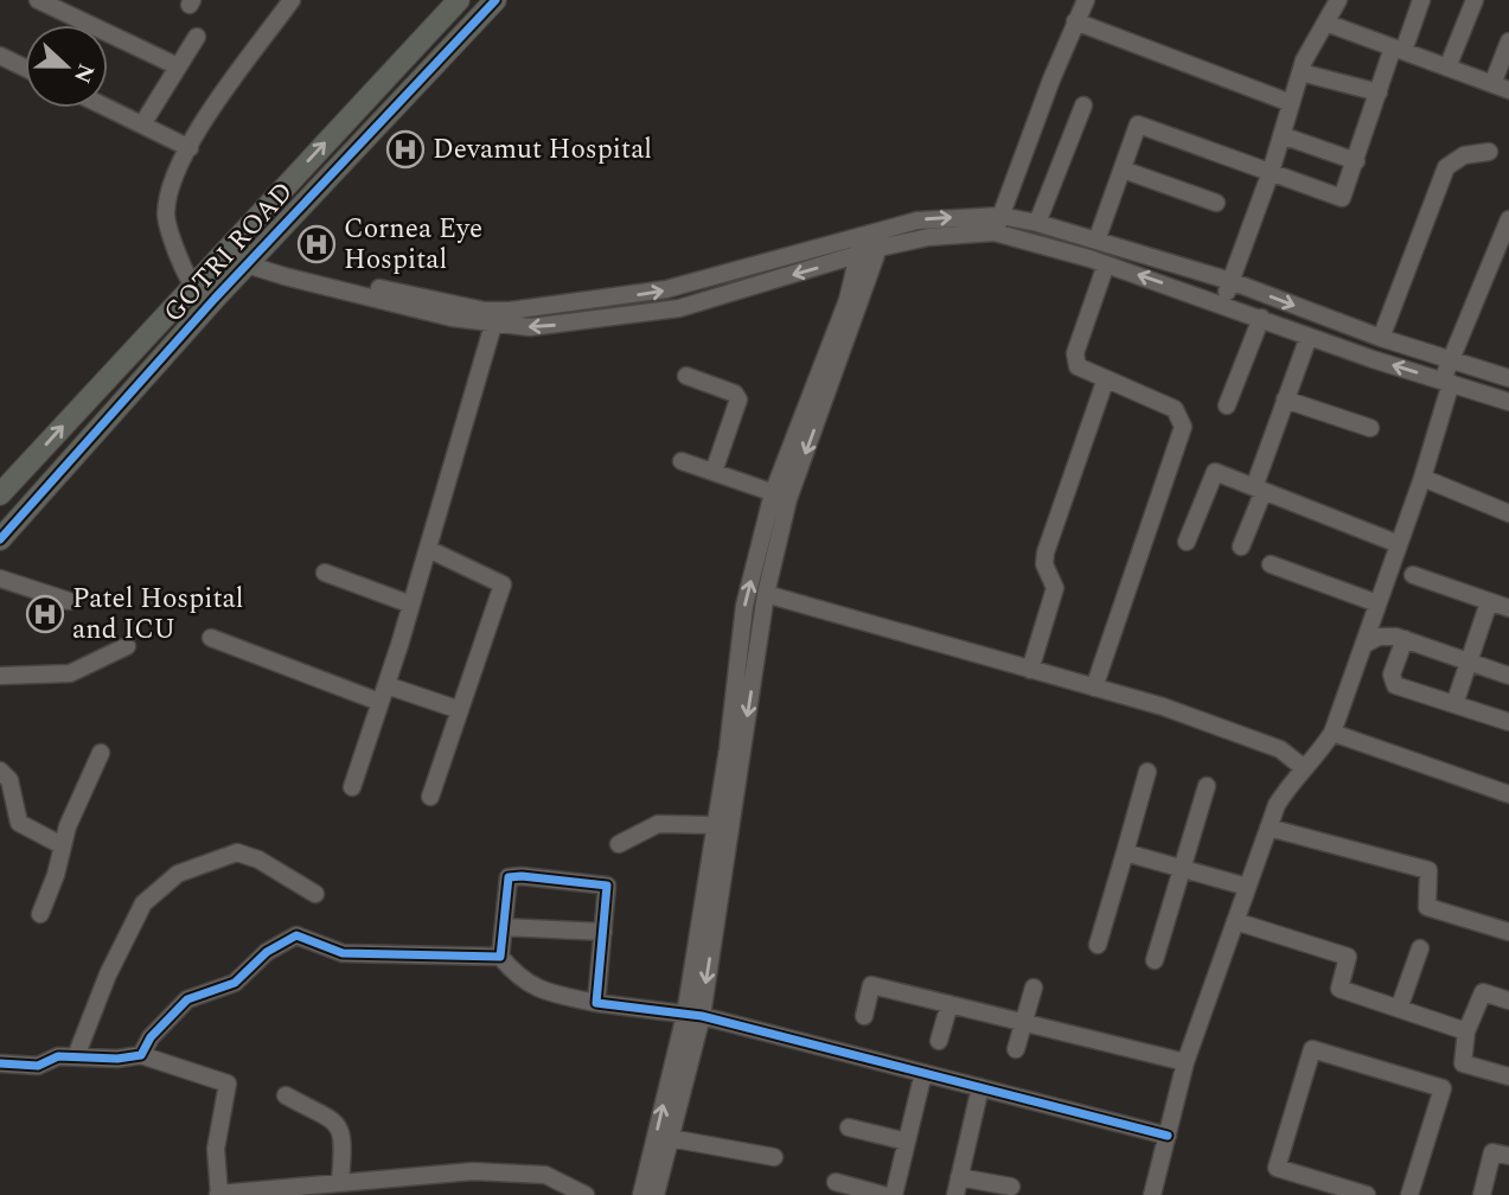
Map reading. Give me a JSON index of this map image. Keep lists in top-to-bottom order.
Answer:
{
  "streets": {
    "main road": ["GOTRI ROAD"]
  },
  "places": {
    "hospital": ["Devamut Hospital", "Cornea Eye Hospital", "Patel Hospital and ICU"]
  },
  "north": "right"
}
